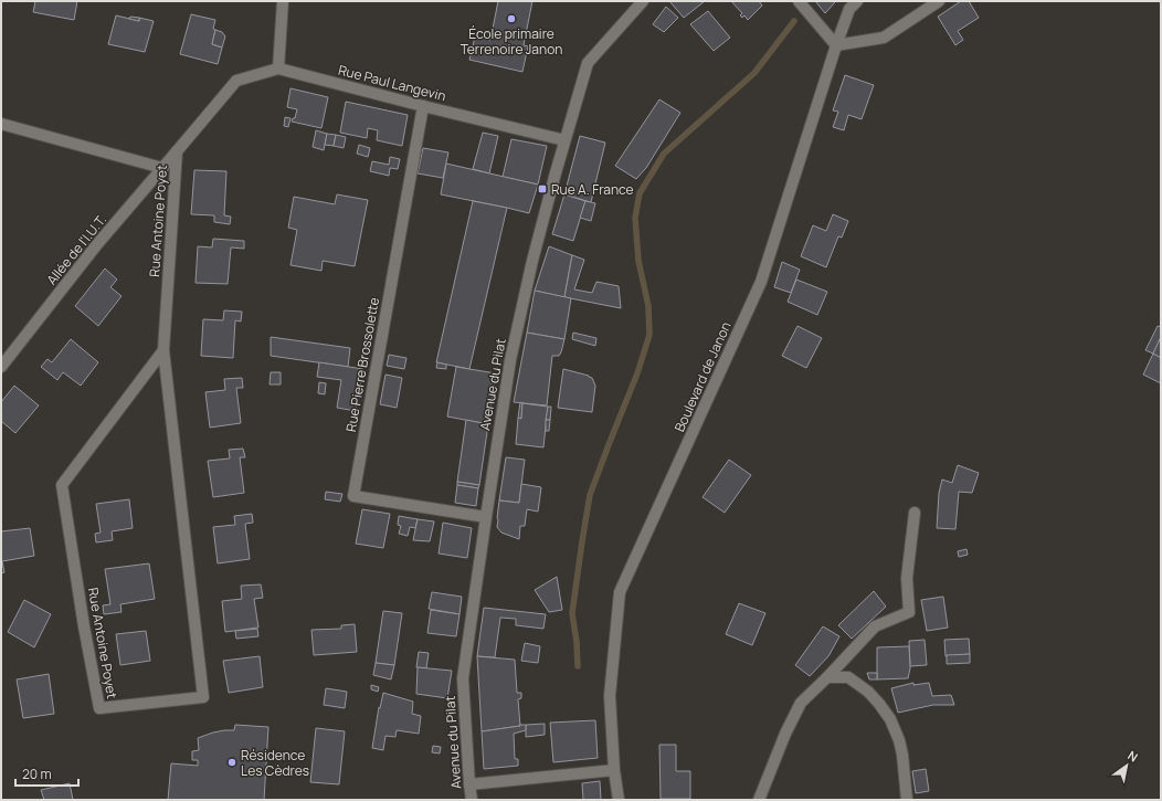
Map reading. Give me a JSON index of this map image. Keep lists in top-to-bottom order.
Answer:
{
  "streets": {
    "street": [
      "Rue Paul Langevin",
      "Rue Antoine Poyet",
      "Allée de l'I.U.T.",
      "Rue Pierre Brossolette",
      "Boulevard de Janon",
      "Avenue du Pilat"
    ]
  },
  "crossings": [
    ["Rue Paul Langevin", "Rue Antoine Poyet"],
    ["Rue Paul Langevin", "Rue Pierre Brossolette"],
    ["Rue Paul Langevin", "Avenue du Pilat"],
    ["Rue Antoine Poyet", "Allée de l'I.U.T."],
    ["Rue Pierre Brossolette", "Avenue du Pilat"]
  ],
  "places": {
    "other": ["École primaire Terrenoire Janon", "Résidence Les Cèdres"],
    "transit": ["Rue A. France"]
  },
  "scale_bar": "20 m",
  "north": "top right"
}
